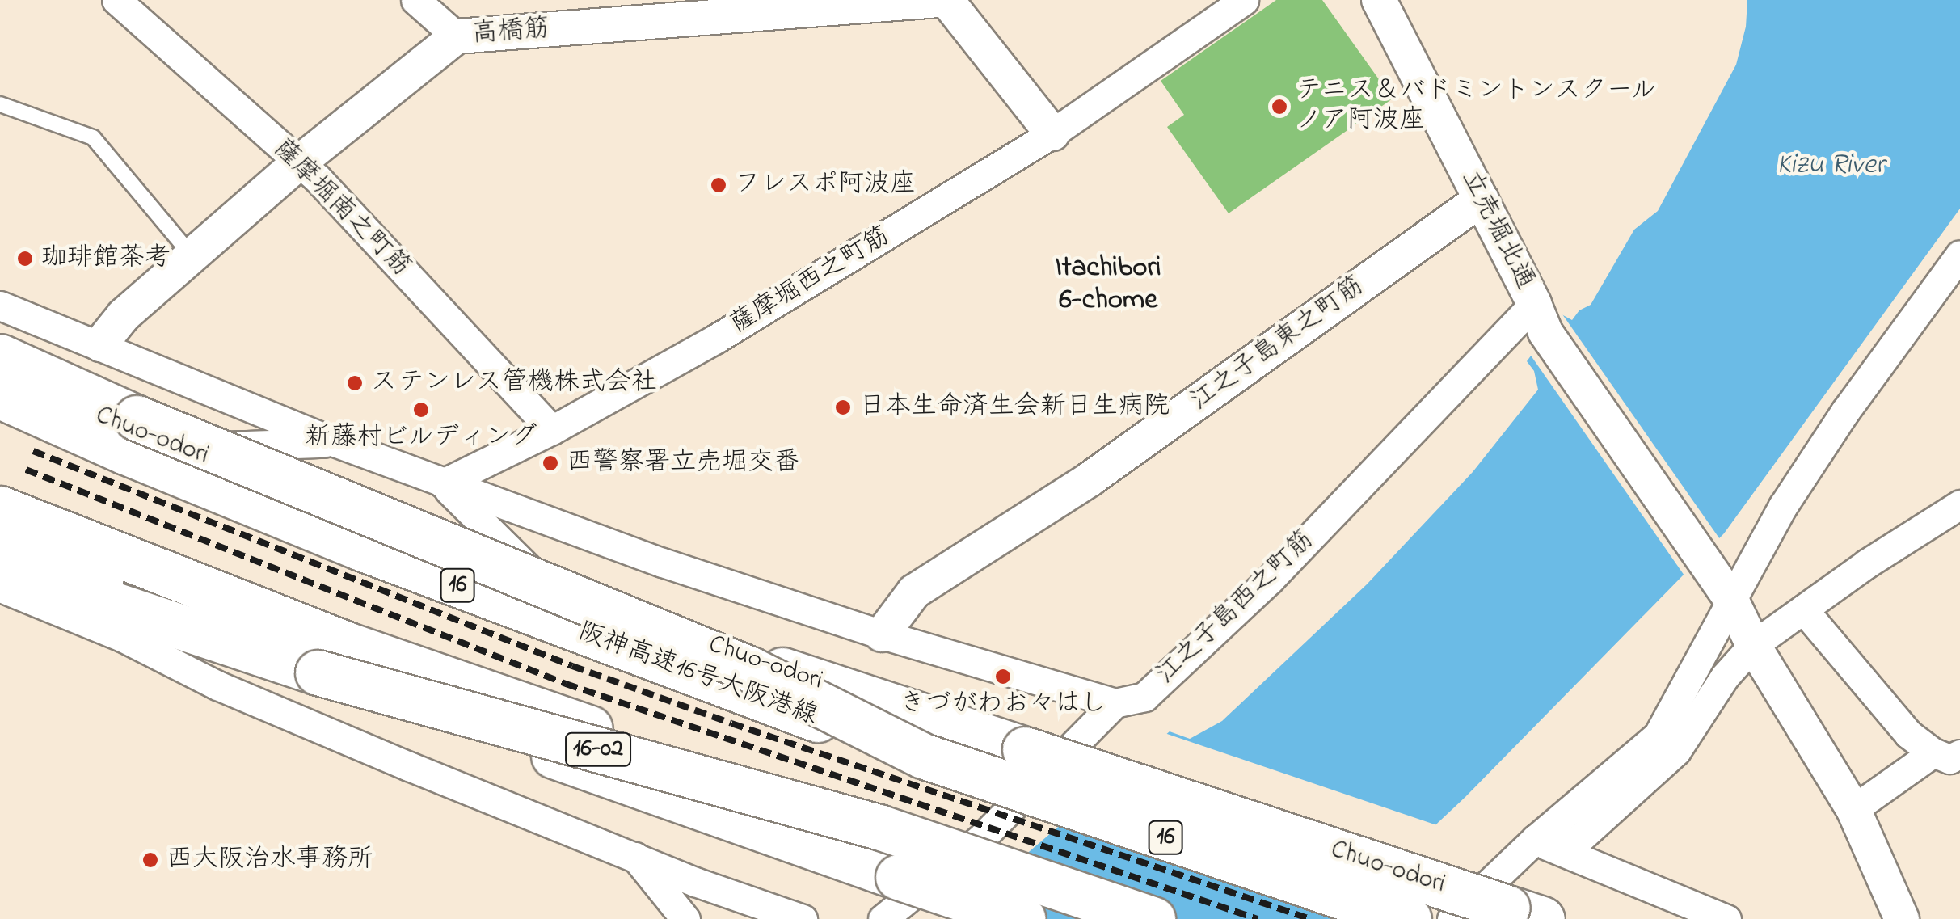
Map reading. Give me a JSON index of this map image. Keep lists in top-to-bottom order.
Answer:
{
  "streets": {
    "main road": [
      "Chuo-odori",
      "16",
      "阪神高速16号大阪港線",
      "16-02"
    ],
    "street": [
      "高橋筋",
      "薩摩堀南之町筋",
      "立売堀北通",
      "薩摩堀西之町筋",
      "江之子島東之町筋",
      "江之子島西之町筋"
    ]
  },
  "crossings": [
    ["高橋筋", "薩摩堀南之町筋"],
    ["薩摩堀南之町筋", "薩摩堀西之町筋"],
    ["立売堀北通", "江之子島東之町筋"],
    ["立売堀北通", "江之子島西之町筋"],
    ["16", "阪神高速16号大阪港線"]
  ],
  "districts": ["Itachibori 6-chome"],
  "water": ["Kizu River"],
  "places": [
    "テニス＆バドミントンスクール ノア阿波座",
    "フレスポ阿波座",
    "珈琲館茶考",
    "ステンレス管機株式会社",
    "日本生命済生会新日生病院",
    "新藤村ビルディング",
    "西警察署立売堀交番",
    "きづがわお々はし",
    "西大阪治水事務所"
  ]
}
